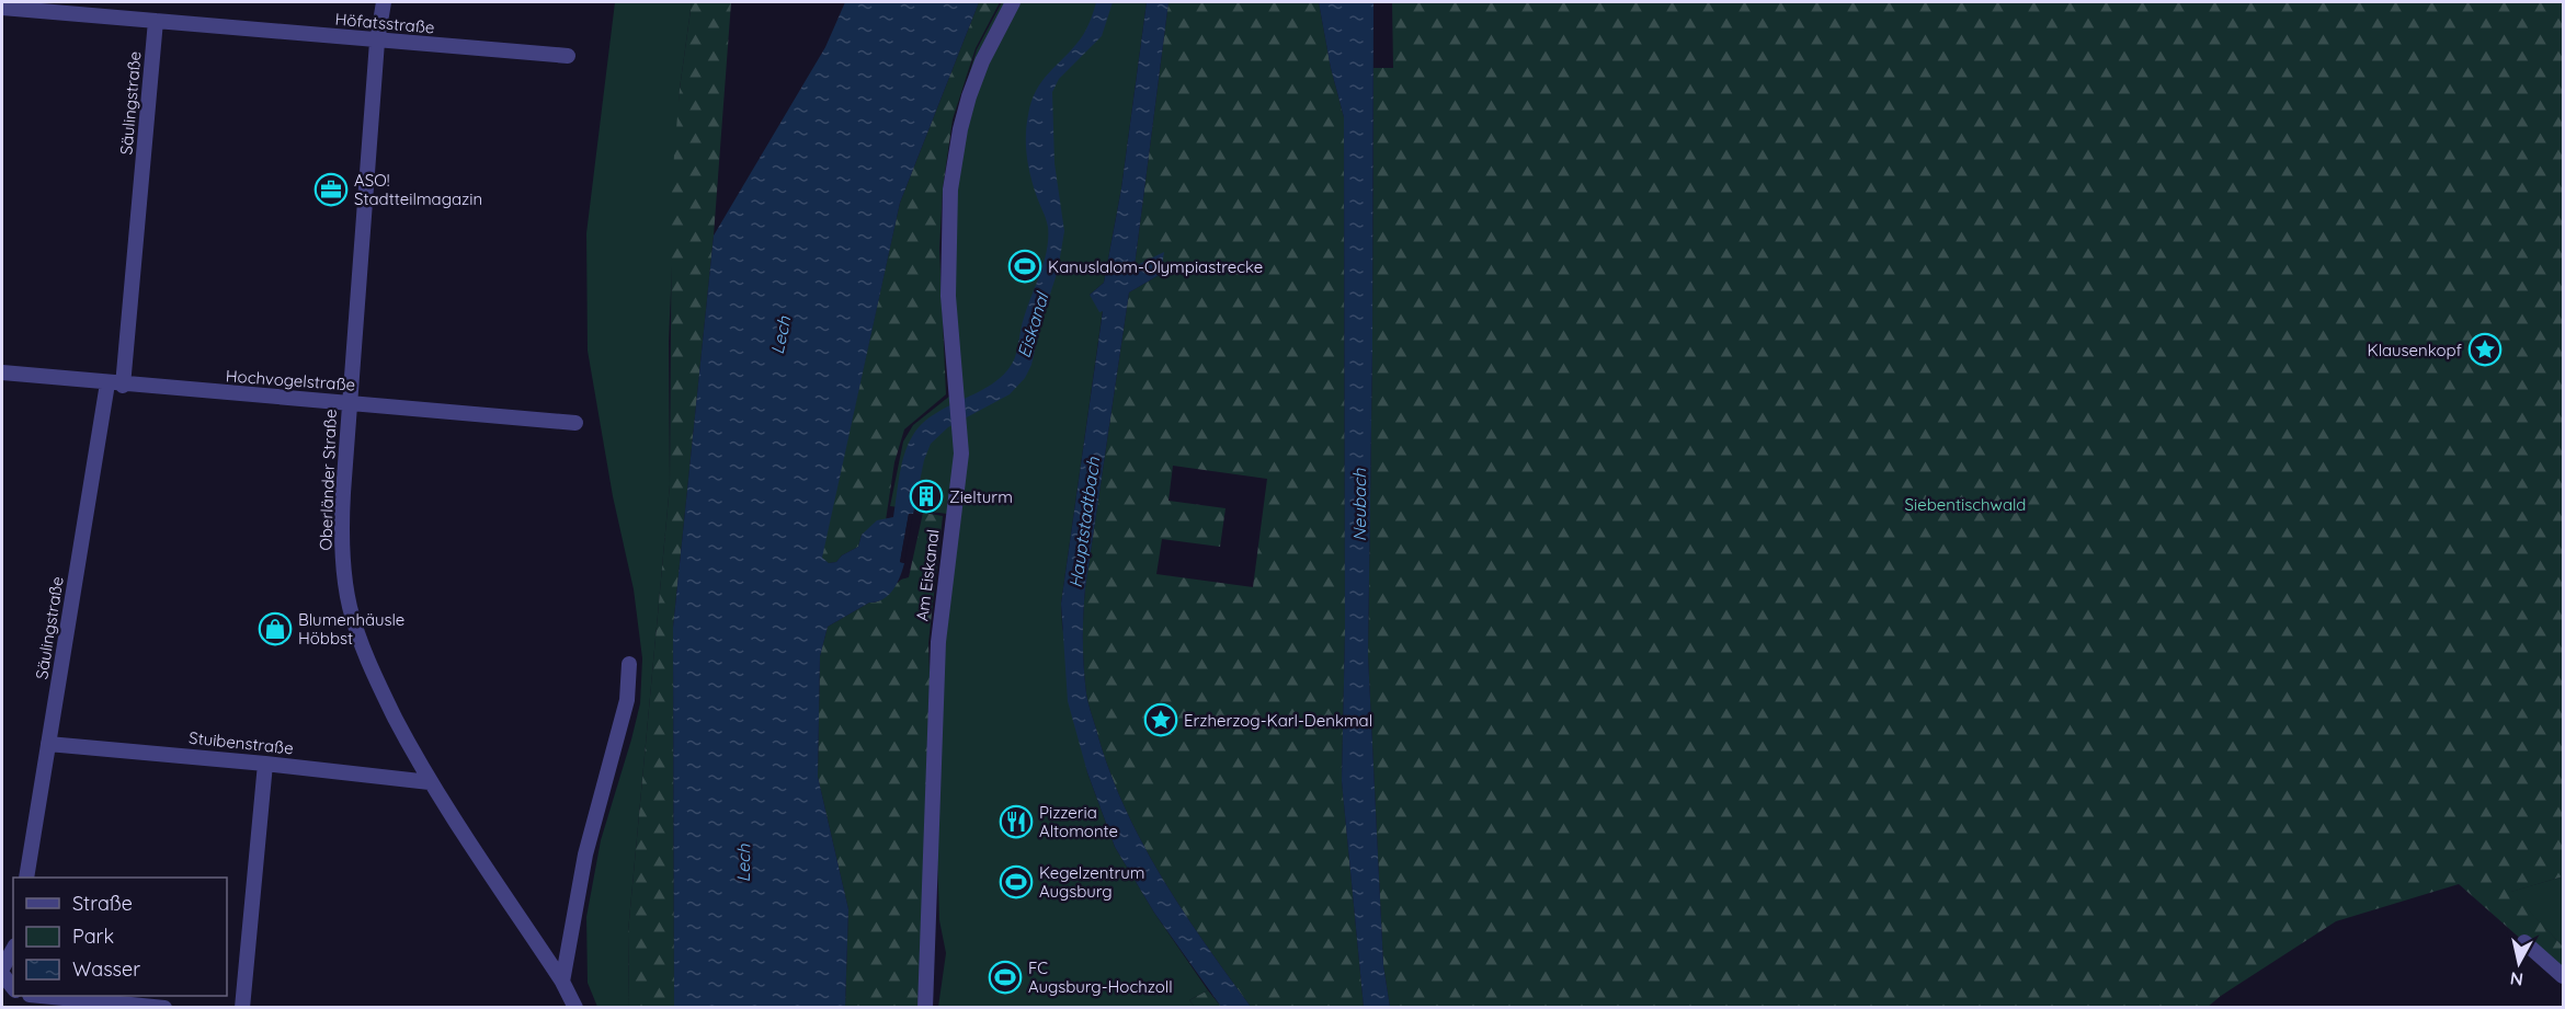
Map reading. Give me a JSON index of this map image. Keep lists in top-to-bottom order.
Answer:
{
  "streets": {
    "street": [
      "Höfatsstraße",
      "Säulingstraße",
      "Hochvogelstraße",
      "Oberländer Straße",
      "Am Eiskanal",
      "Stuibenstraße"
    ]
  },
  "crossings": [
    ["Höfatsstraße", "Säulingstraße"],
    ["Höfatsstraße", "Oberländer Straße"],
    ["Säulingstraße", "Hochvogelstraße"],
    ["Säulingstraße", "Stuibenstraße"],
    ["Hochvogelstraße", "Oberländer Straße"],
    ["Oberländer Straße", "Stuibenstraße"]
  ],
  "water": [
    "Eiskanal",
    "Lech",
    "Neubach",
    "Hauptstadtbach"
  ],
  "parks": ["Siebentischwald"],
  "places": {
    "office": ["ASO! Stadtteilmagazin"],
    "sports": ["Kanuslalom-Olympiastrecke", "Kegelzentrum Augsburg", "FC Augsburg-Hochzoll"],
    "place": ["Klausenkopf", "Erzherzog-Karl-Denkmal"],
    "building": ["Zielturm"],
    "shop": ["Blumenhäusle Höbbst"],
    "restaurant": ["Pizzeria Altomonte"]
  },
  "legend": ["Straße", "Park", "Wasser"],
  "north": "bottom"
}
